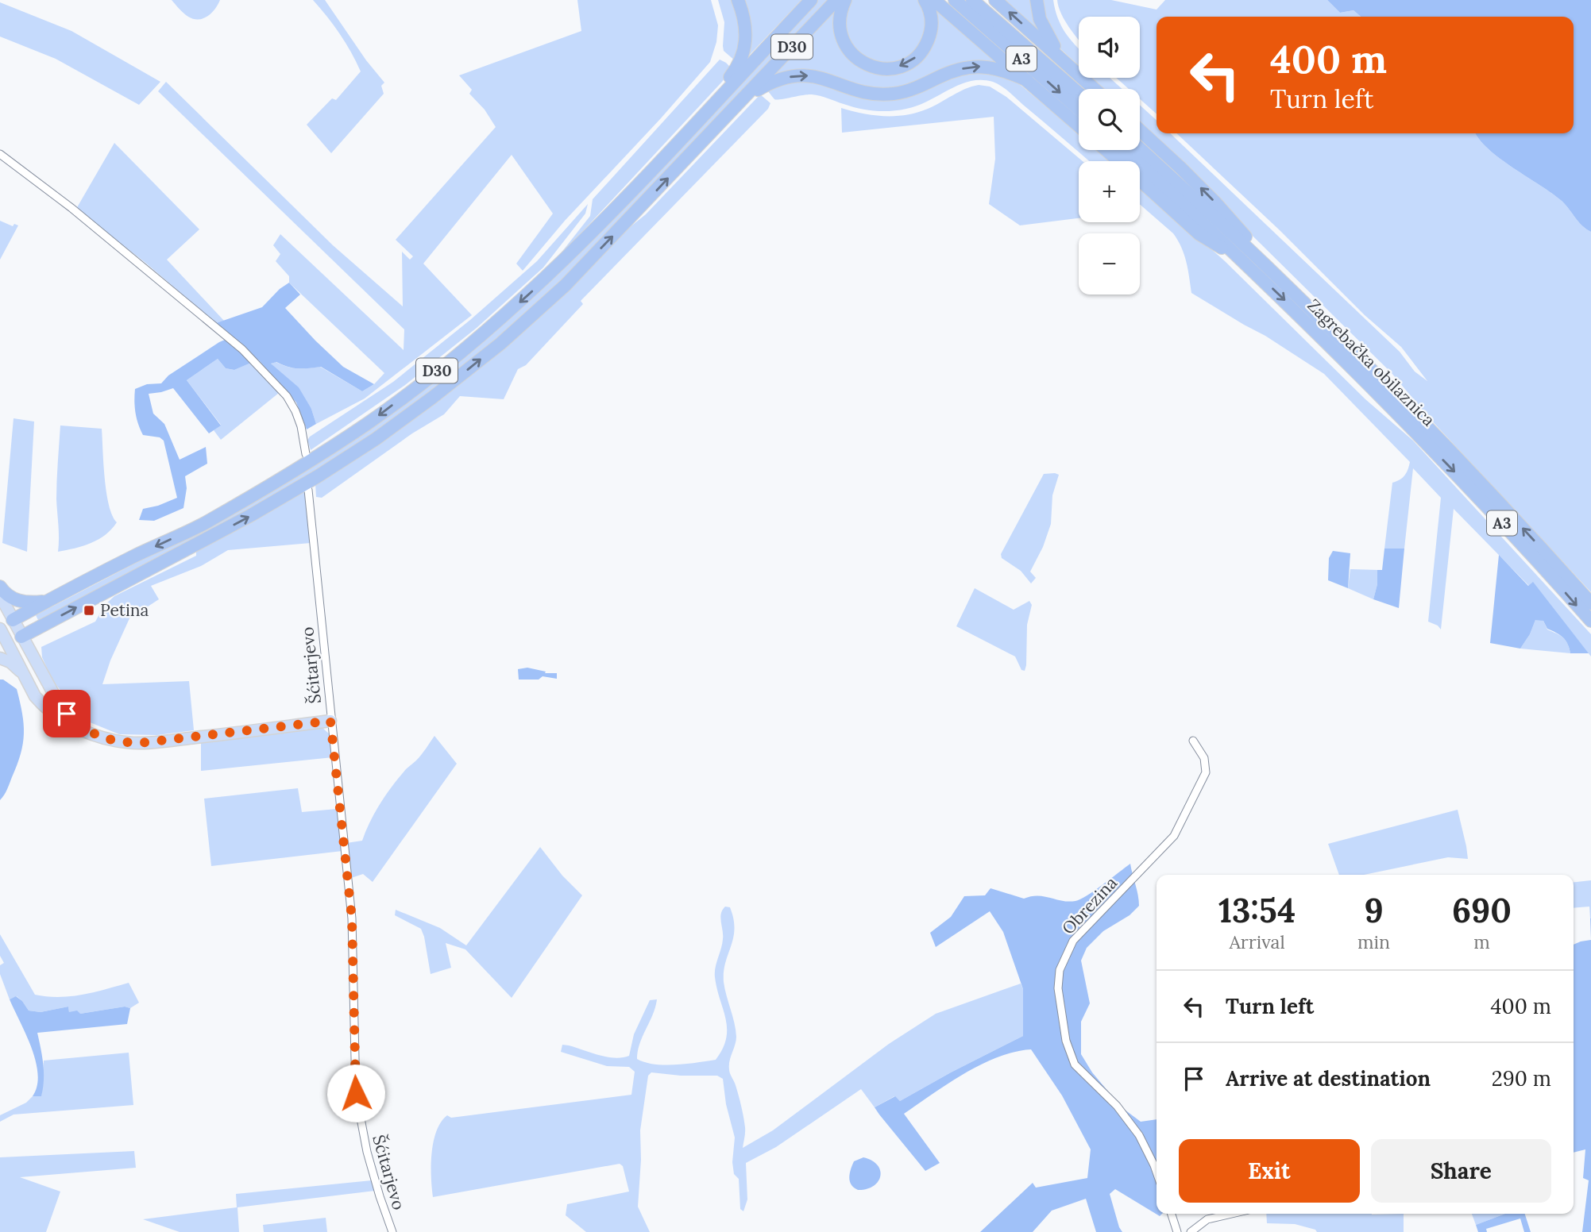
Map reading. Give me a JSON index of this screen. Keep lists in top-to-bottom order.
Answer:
{
  "streets": {
    "highway": ["D30", "A3", "Zagrebačka obilaznica"],
    "street": ["Šćitarjevo", "Obrezina"]
  },
  "places": {
    "transit": ["Petina"]
  },
  "page": {
    "map_buttons": ["+", "−"],
    "turn": ["400 m", "Turn left"],
    "eta": [
      "13:54",
      "Arrival",
      "9",
      "min",
      "690",
      "m"
    ],
    "list": [
      {
        "name": "Turn left",
        "value": "400 m"
      },
      {
        "name": "Arrive at destination",
        "value": "290 m"
      }
    ],
    "buttons": ["Exit", "Share"]
  }
}
